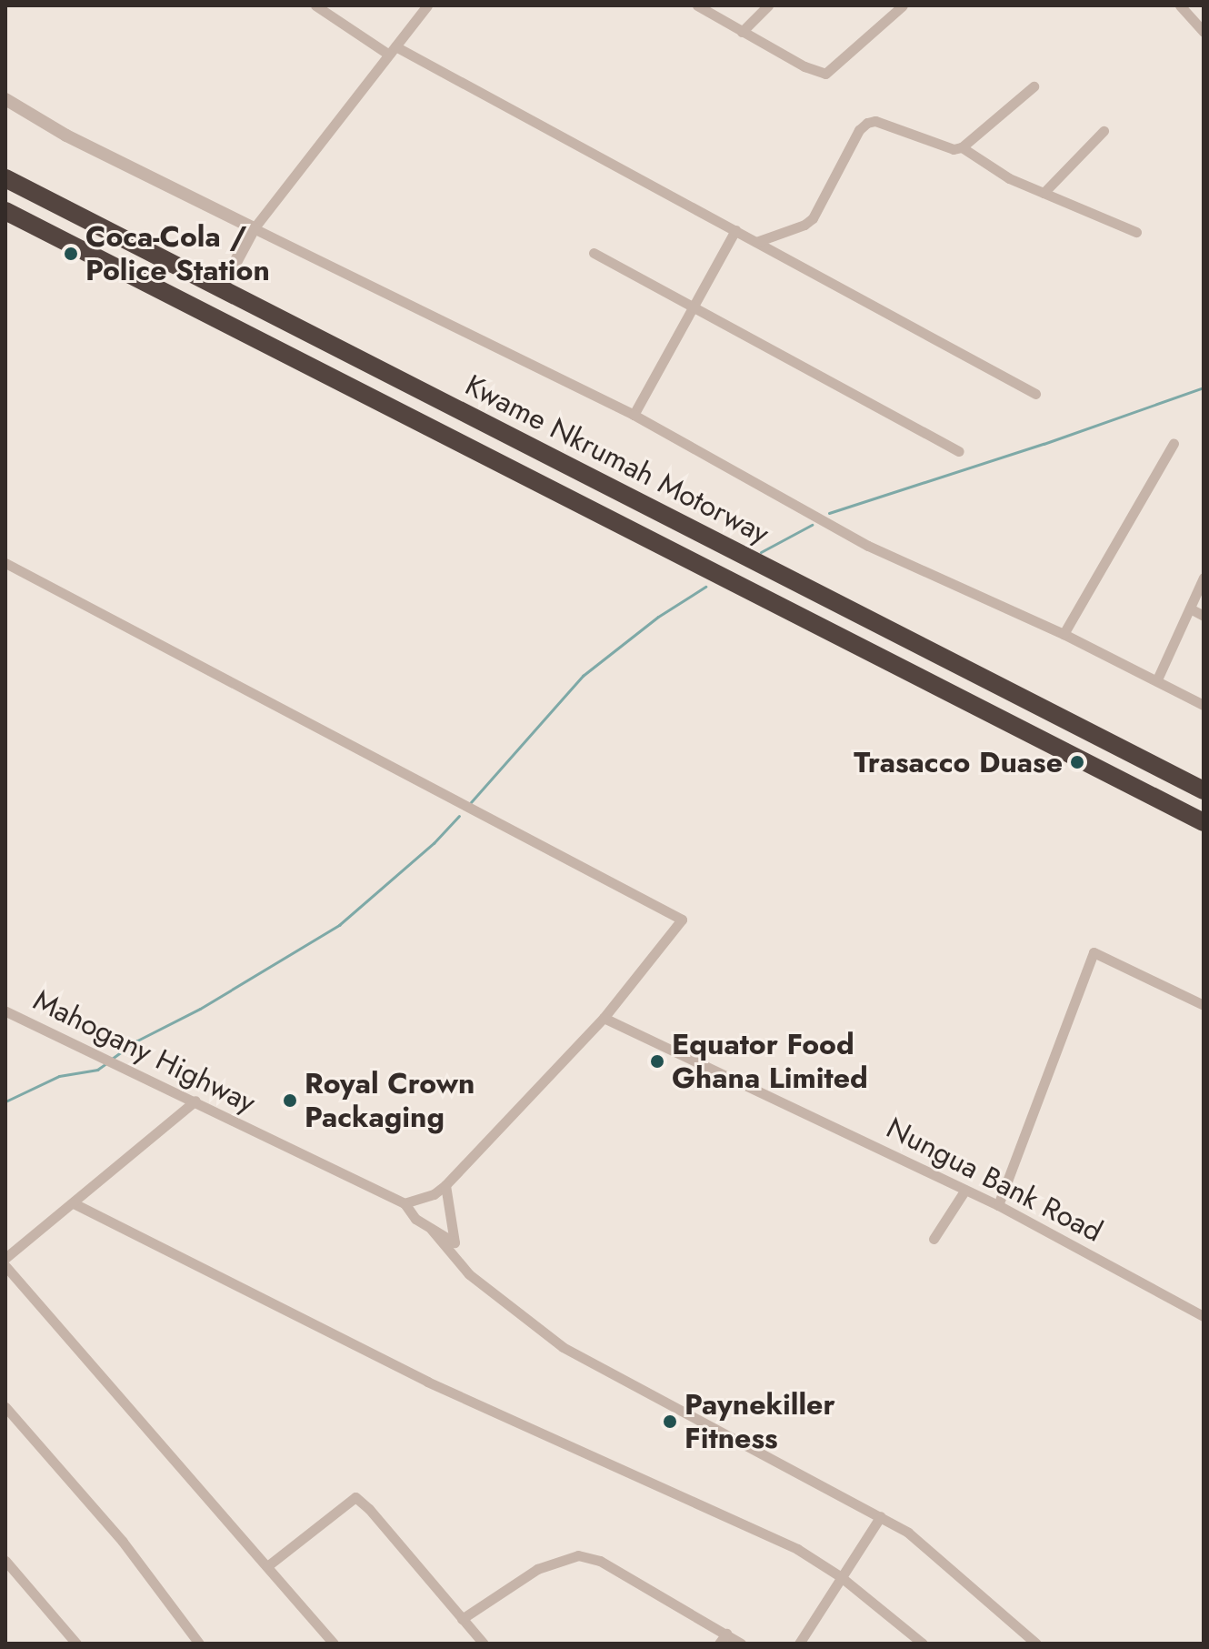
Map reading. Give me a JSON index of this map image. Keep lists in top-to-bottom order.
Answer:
{
  "streets": {
    "highway": ["Kwame Nkrumah Motorway"],
    "street": ["Mahogany Highway", "Nungua Bank Road"]
  },
  "places": [
    "Coca-Cola / Police Station",
    "Trasacco Duase",
    "Equator Food Ghana Limited",
    "Royal Crown Packaging",
    "Paynekiller Fitness"
  ]
}
